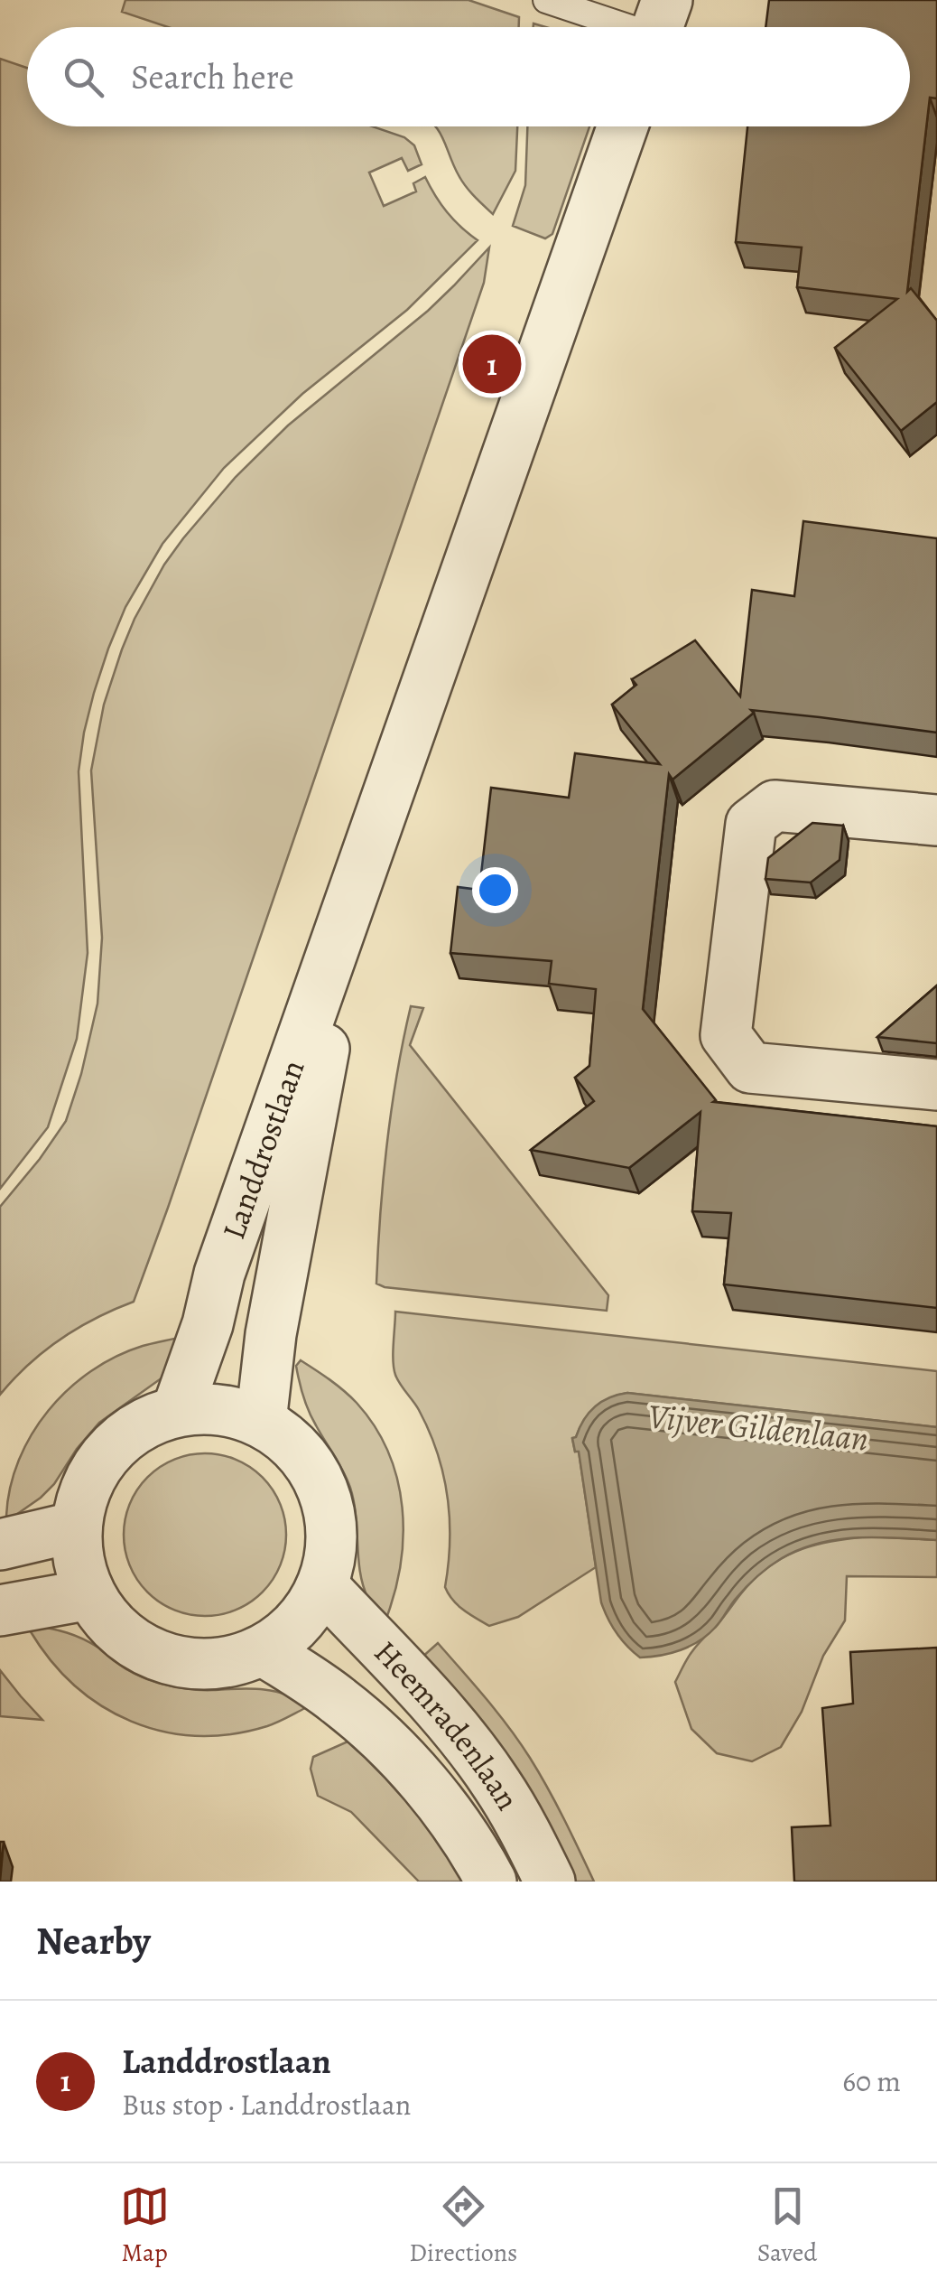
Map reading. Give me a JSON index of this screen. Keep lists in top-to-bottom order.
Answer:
{
  "streets": {
    "street": ["Landdrostlaan", "Heemradenlaan"]
  },
  "crossings": [
    ["Landdrostlaan", "Heemradenlaan"]
  ],
  "water": ["Vijver Gildenlaan"],
  "page": {
    "search": "Search here",
    "pins": "1",
    "heading": "Nearby",
    "list": [
      {
        "mark": "1",
        "name": "Landdrostlaan",
        "note": "Bus stop · Landdrostlaan",
        "value": "60 m"
      }
    ],
    "nav": ["Map", "Directions", "Saved"]
  }
}
